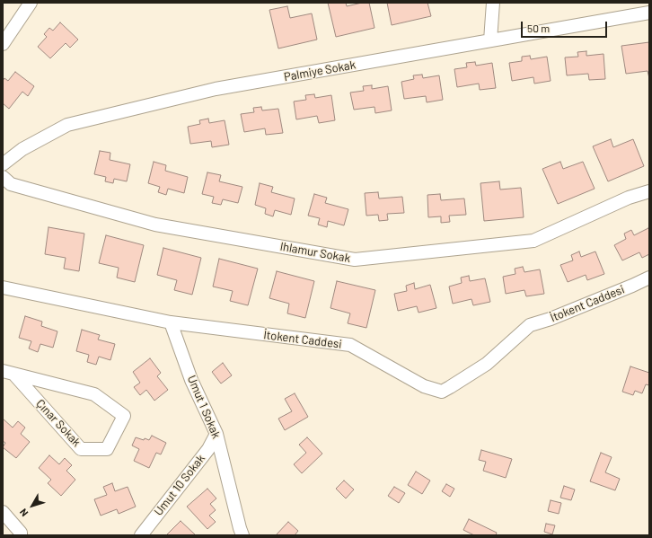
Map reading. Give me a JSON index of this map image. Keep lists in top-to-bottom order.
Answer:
{
  "streets": {
    "street": [
      "Palmiye Sokak",
      "Ihlamur Sokak",
      "İtokent Caddesi",
      "Umut 1 Sokak",
      "Çınar Sokak",
      "Umut 10 Sokak"
    ]
  },
  "crossings": [
    ["İtokent Caddesi", "Umut 1 Sokak"],
    ["Umut 1 Sokak", "Umut 10 Sokak"]
  ],
  "scale_bar": "50 m",
  "north": "bottom left"
}
